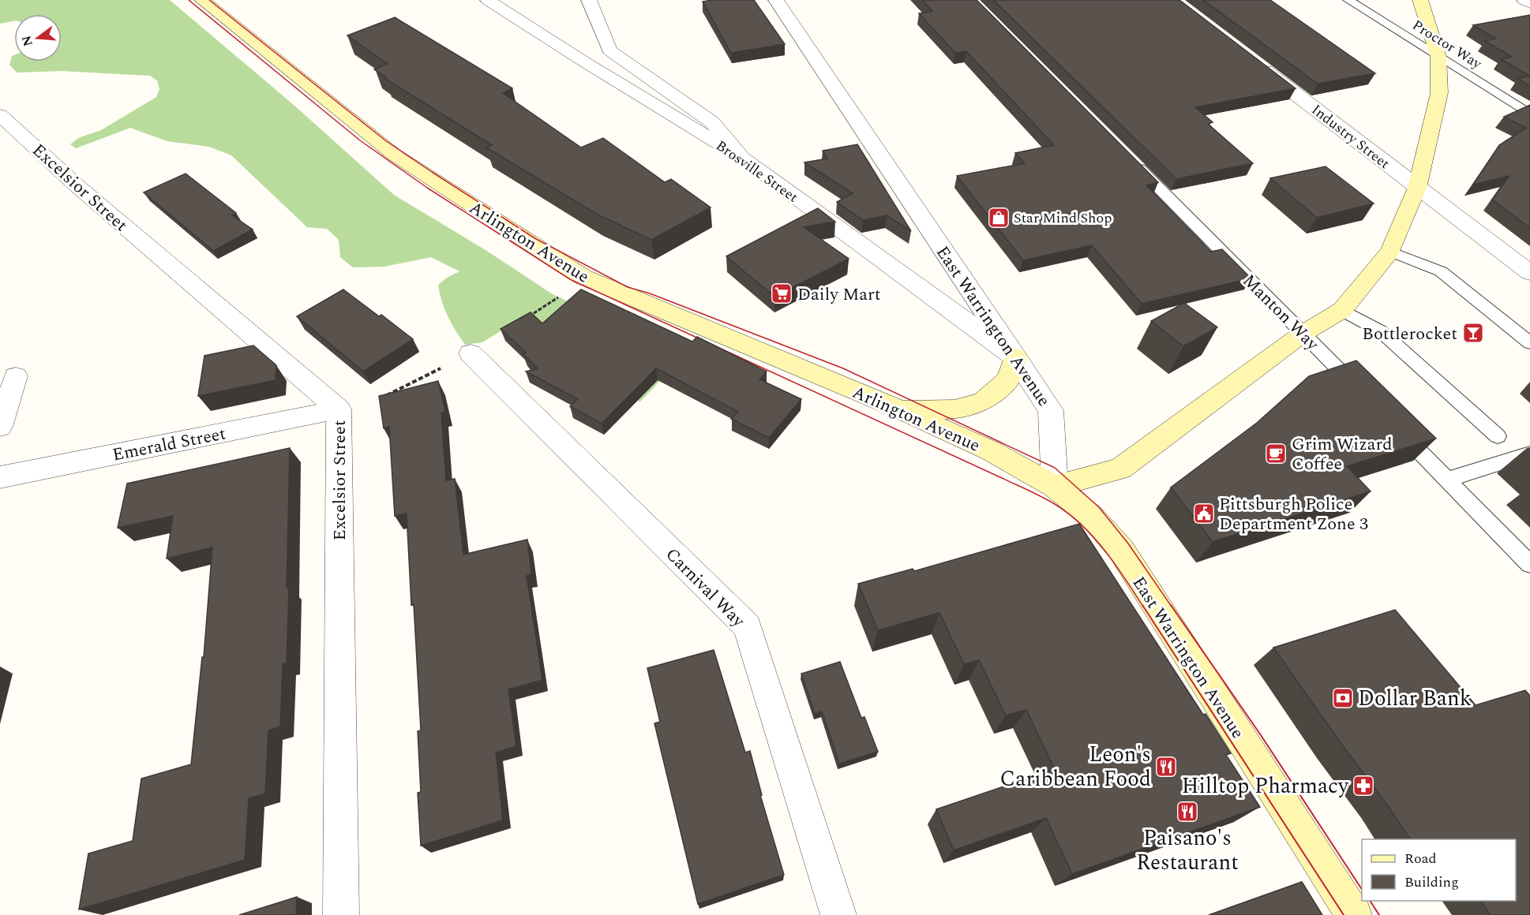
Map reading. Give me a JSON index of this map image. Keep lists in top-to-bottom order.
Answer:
{
  "streets": {
    "main road": ["Arlington Avenue", "East Warrington Avenue"],
    "street": [
      "Industry Street",
      "Brosville Street",
      "Excelsior Street",
      "Emerald Street",
      "Carnival Way"
    ],
    "lane": ["Proctor Way", "Manton Way"]
  },
  "crossings": [
    ["Brosville Street", "East Warrington Avenue"],
    ["Excelsior Street", "Emerald Street"],
    ["Arlington Avenue", "East Warrington Avenue"]
  ],
  "places": {
    "shop": ["Star Mind Shop"],
    "supermarket": ["Daily Mart"],
    "bar": ["Bottlerocket"],
    "cafe": ["Grim Wizard Coffee"],
    "public building": ["Pittsburgh Police Department Zone 3"],
    "bank": ["Dollar Bank"],
    "restaurant": ["Leon's Caribbean Food", "Paisano's Restaurant"],
    "pharmacy": ["Hilltop Pharmacy"]
  },
  "legend": ["Road", "Building"],
  "north": "left"
}
